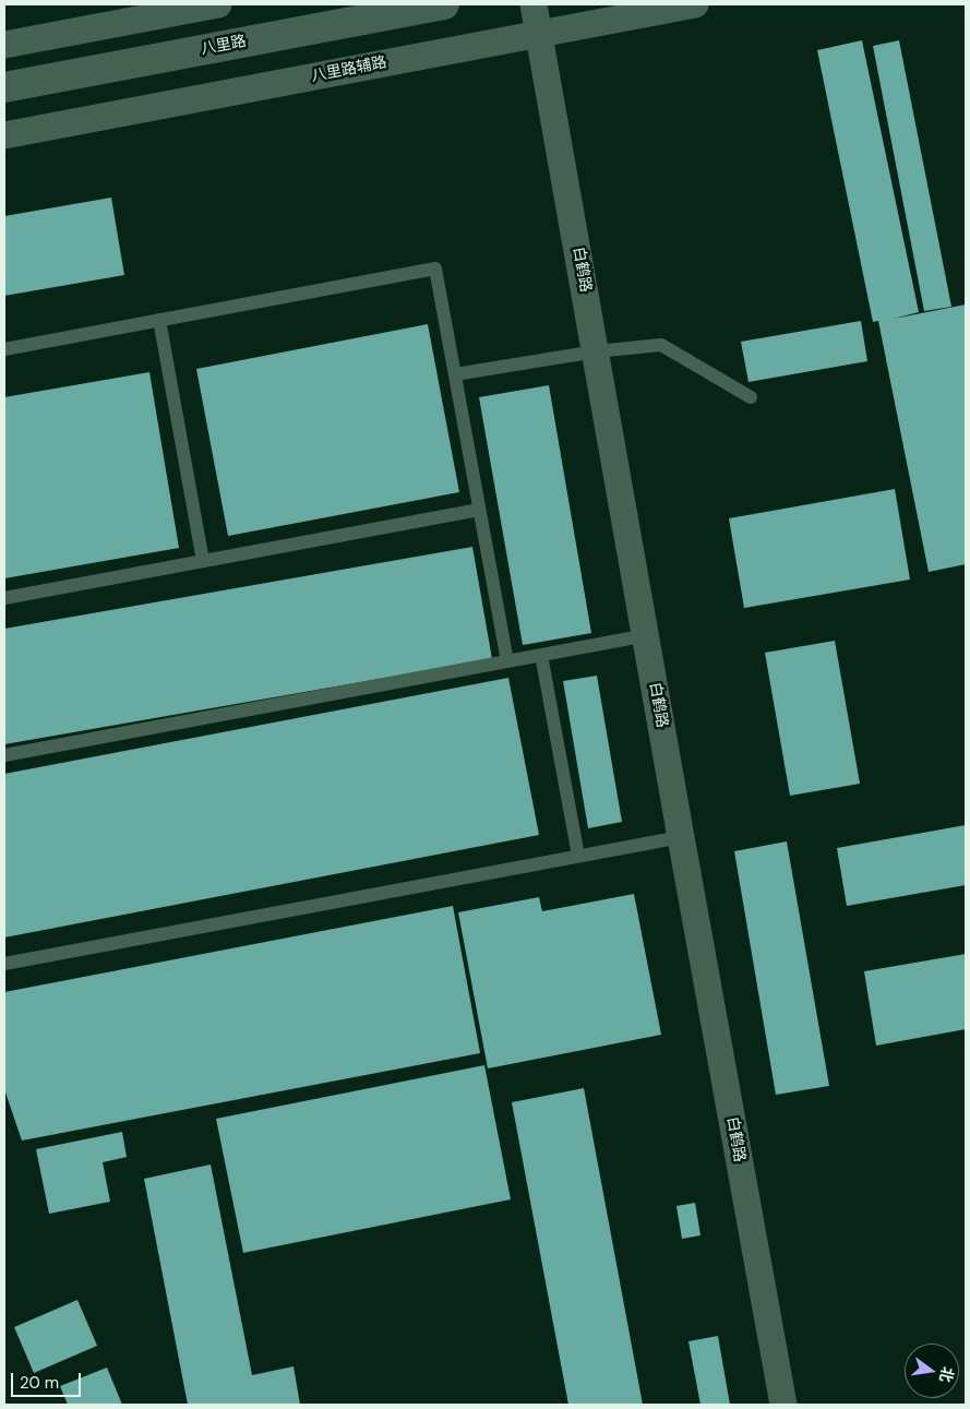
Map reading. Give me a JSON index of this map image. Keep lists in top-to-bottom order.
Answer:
{
  "streets": {
    "main road": ["八里路"],
    "street": ["八里路辅路", "白鹤路"]
  },
  "crossings": [
    ["八里路辅路", "白鹤路"]
  ],
  "scale_bar": "20 m",
  "north": "right"
}
